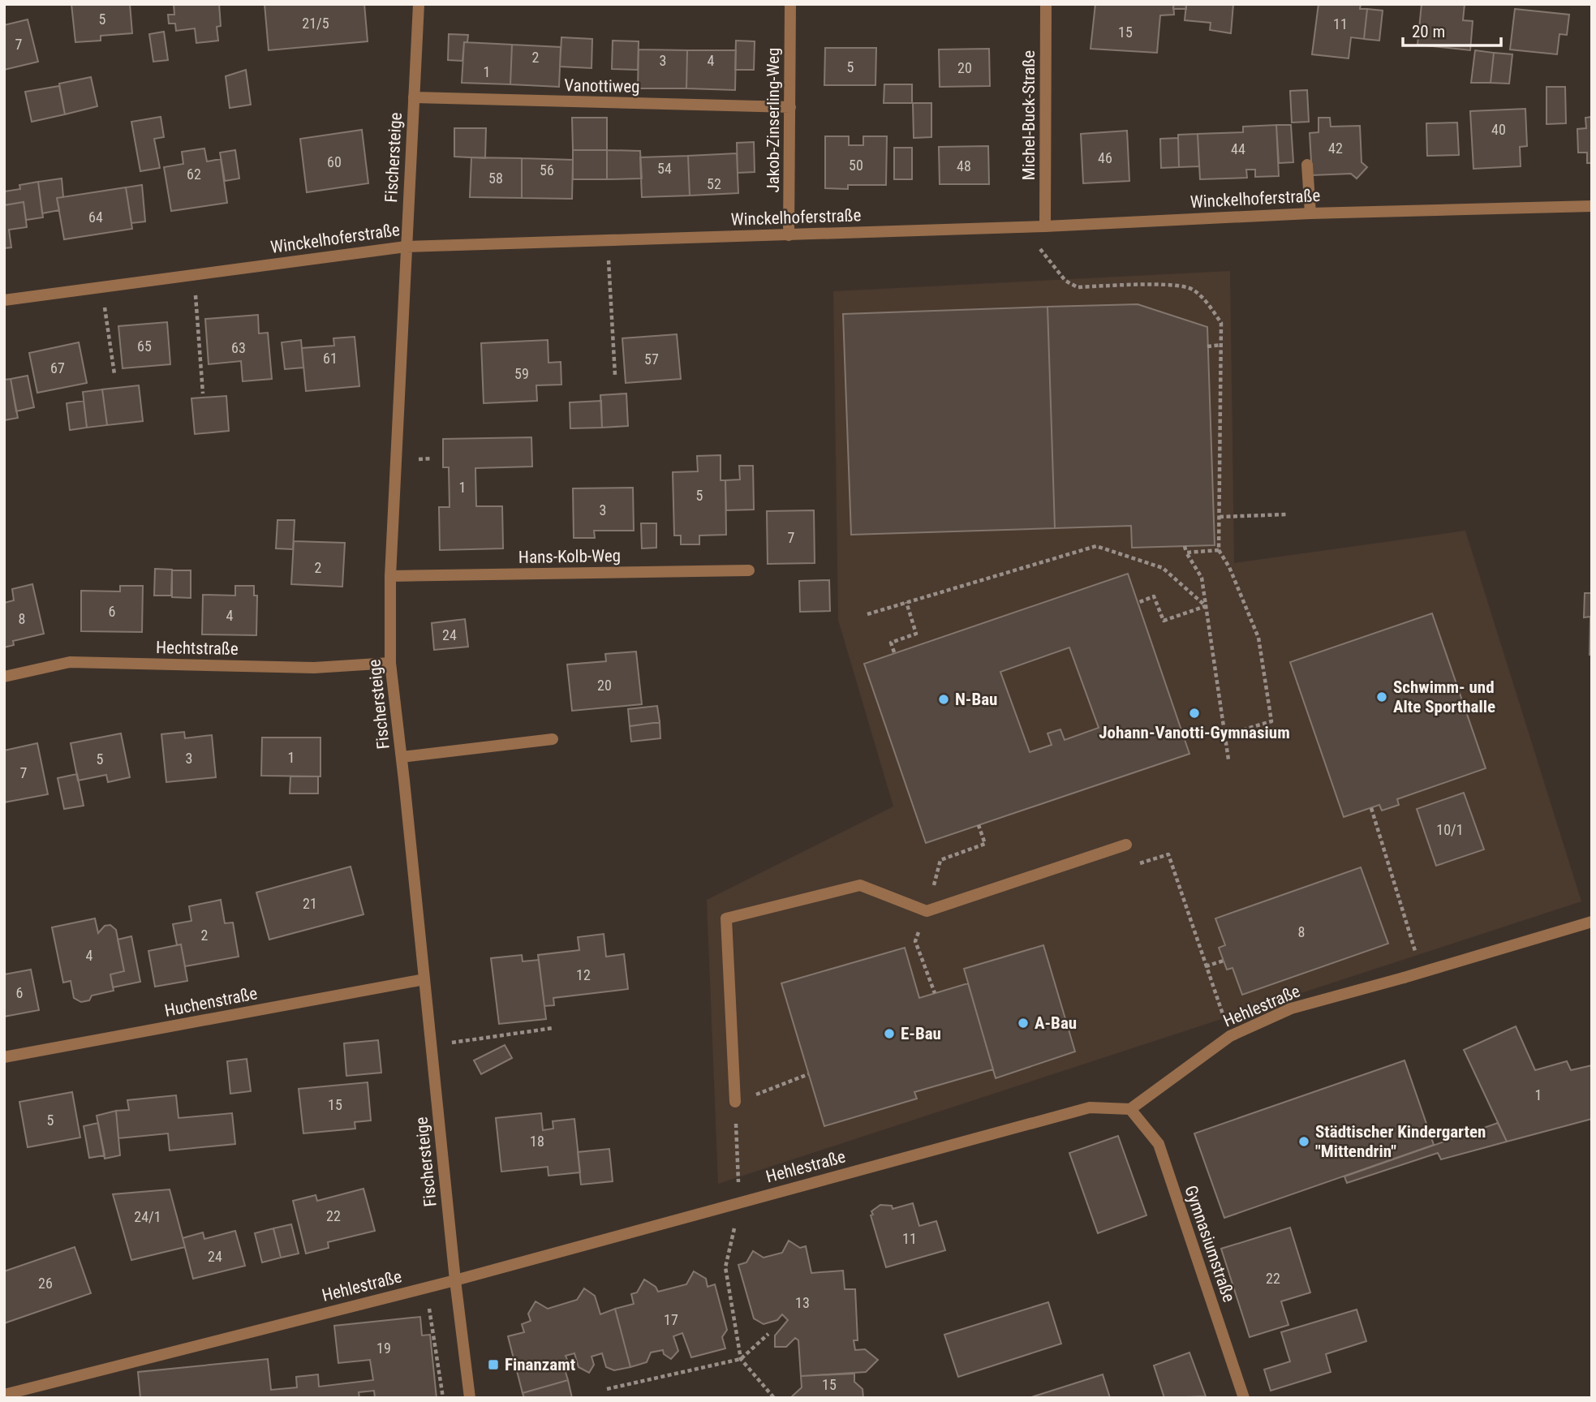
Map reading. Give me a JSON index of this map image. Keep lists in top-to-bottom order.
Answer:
{
  "streets": {
    "street": [
      "Vanottiweg",
      "Michel-Buck-Straße",
      "Jakob-Zinserling-Weg",
      "Fischersteige",
      "Winckelhoferstraße",
      "Hans-Kolb-Weg",
      "Hechtstraße",
      "Huchenstraße",
      "Hehlestraße",
      "Gymnasiumstraße"
    ]
  },
  "crossings": [
    ["Vanottiweg", "Jakob-Zinserling-Weg"],
    ["Vanottiweg", "Fischersteige"],
    ["Michel-Buck-Straße", "Winckelhoferstraße"],
    ["Jakob-Zinserling-Weg", "Winckelhoferstraße"],
    ["Fischersteige", "Winckelhoferstraße"],
    ["Fischersteige", "Hans-Kolb-Weg"],
    ["Fischersteige", "Hechtstraße"],
    ["Fischersteige", "Huchenstraße"],
    ["Fischersteige", "Hehlestraße"],
    ["Hehlestraße", "Gymnasiumstraße"]
  ],
  "places": {
    "other": [
      "Schwimm- und Alte Sporthalle",
      "N-Bau",
      "Johann-Vanotti-Gymnasium",
      "A-Bau",
      "E-Bau",
      "Städtischer Kindergarten \"Mittendrin\""
    ],
    "transit": ["Finanzamt"]
  },
  "house_numbers": [
    "5",
    "21/5",
    "11",
    "15",
    "7",
    "2",
    "3",
    "4",
    "5",
    "20",
    "1",
    "40",
    "42",
    "44",
    "46",
    "60",
    "50",
    "48",
    "54",
    "56",
    "62",
    "58",
    "52",
    "64",
    "65",
    "63",
    "61",
    "57",
    "67",
    "59",
    "1",
    "5",
    "3",
    "7",
    "2",
    "6",
    "4",
    "8",
    "24",
    "20",
    "1",
    "3",
    "5",
    "7",
    "10/1",
    "21",
    "8",
    "2",
    "4",
    "12",
    "6",
    "1",
    "15",
    "5",
    "18",
    "22",
    "24/1",
    "11",
    "24",
    "22",
    "26",
    "13",
    "17",
    "19",
    "15"
  ],
  "scale_bar": "20 m"
}
